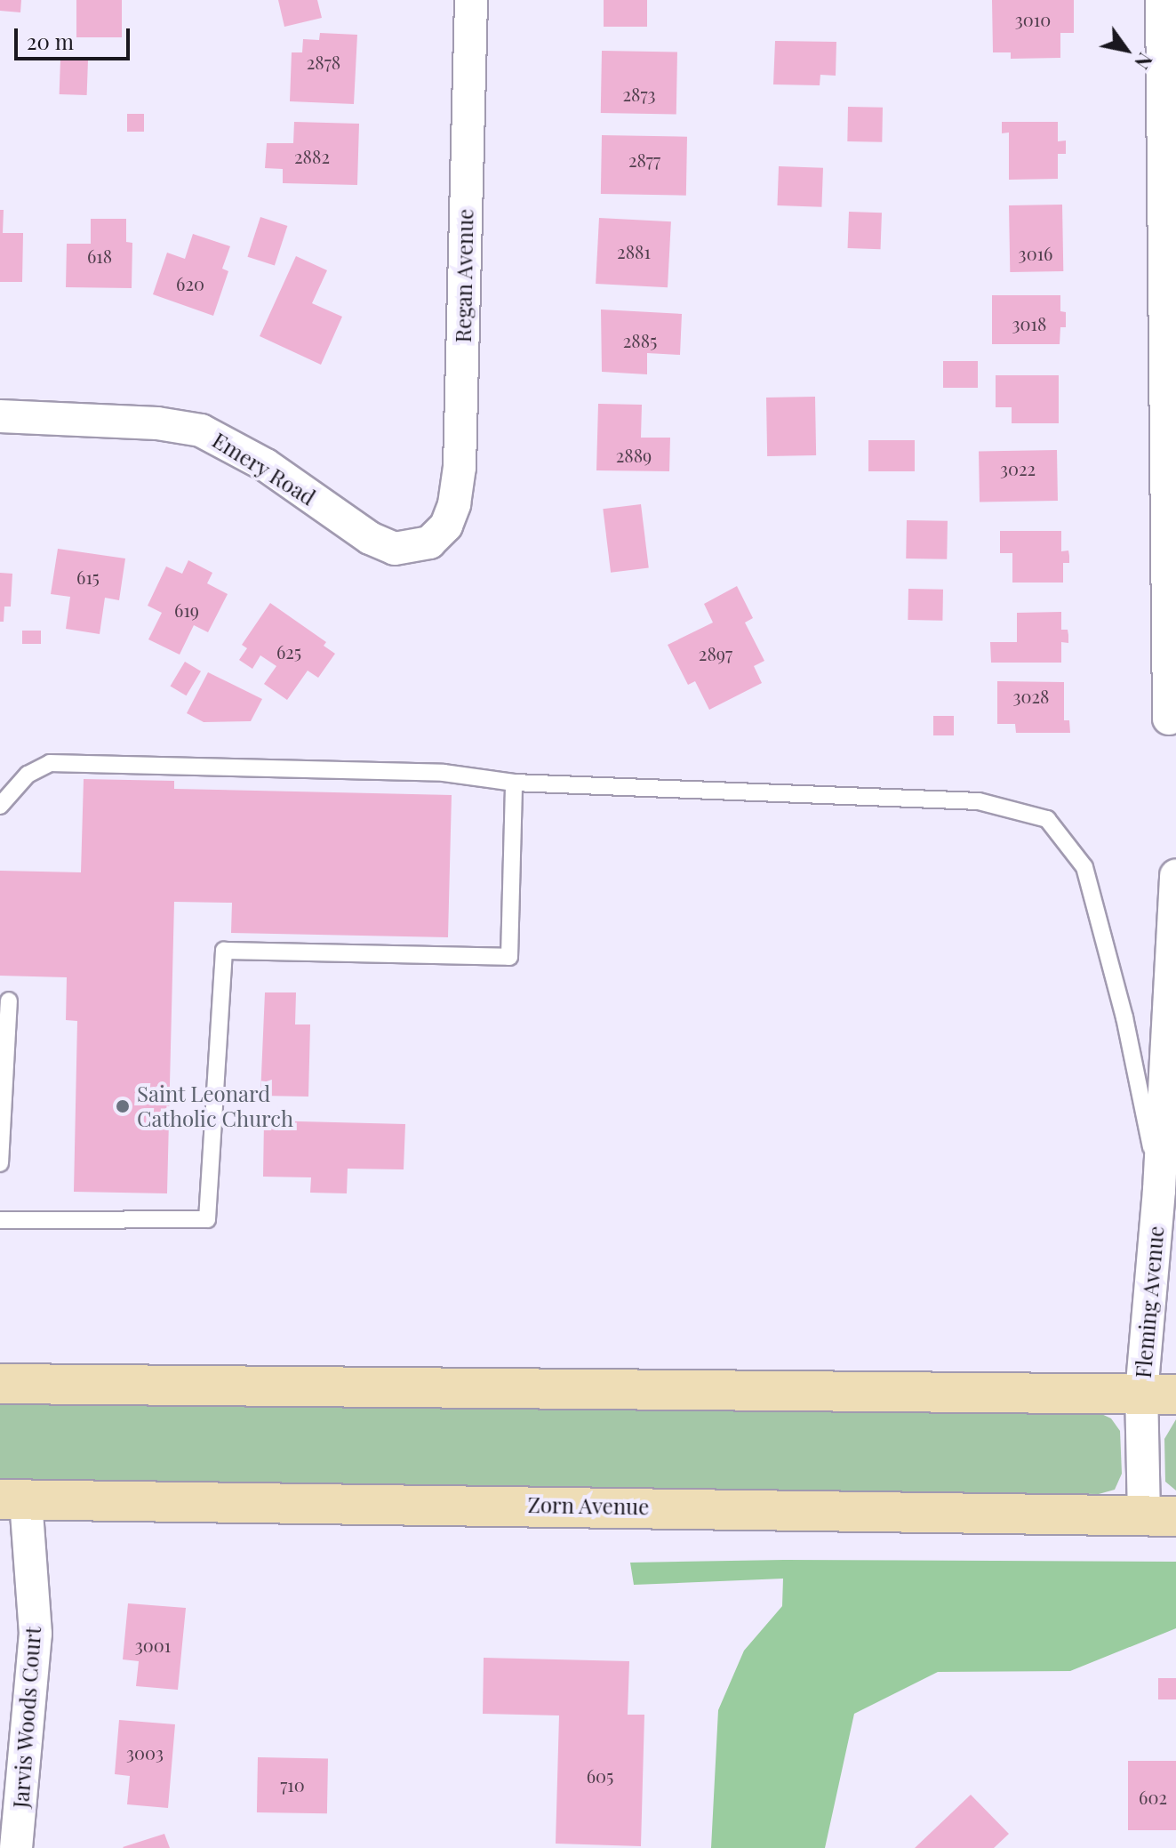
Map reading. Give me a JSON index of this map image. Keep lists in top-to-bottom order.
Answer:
{
  "streets": {
    "main road": ["Zorn Avenue"],
    "street": [
      "Regan Avenue",
      "Emery Road",
      "Fleming Avenue",
      "Jarvis Woods Court"
    ]
  },
  "crossings": [
    ["Regan Avenue", "Emery Road"],
    ["Fleming Avenue", "Zorn Avenue"],
    ["Zorn Avenue", "Jarvis Woods Court"]
  ],
  "places": ["Saint Leonard Catholic Church"],
  "house_numbers": [
    "3010",
    "2878",
    "2873",
    "2882",
    "2877",
    "2881",
    "3016",
    "618",
    "620",
    "3018",
    "2885",
    "2889",
    "3022",
    "615",
    "619",
    "625",
    "2897",
    "3028",
    "3001",
    "3003",
    "605",
    "710",
    "602"
  ],
  "scale_bar": "20 m",
  "north": "bottom right"
}
